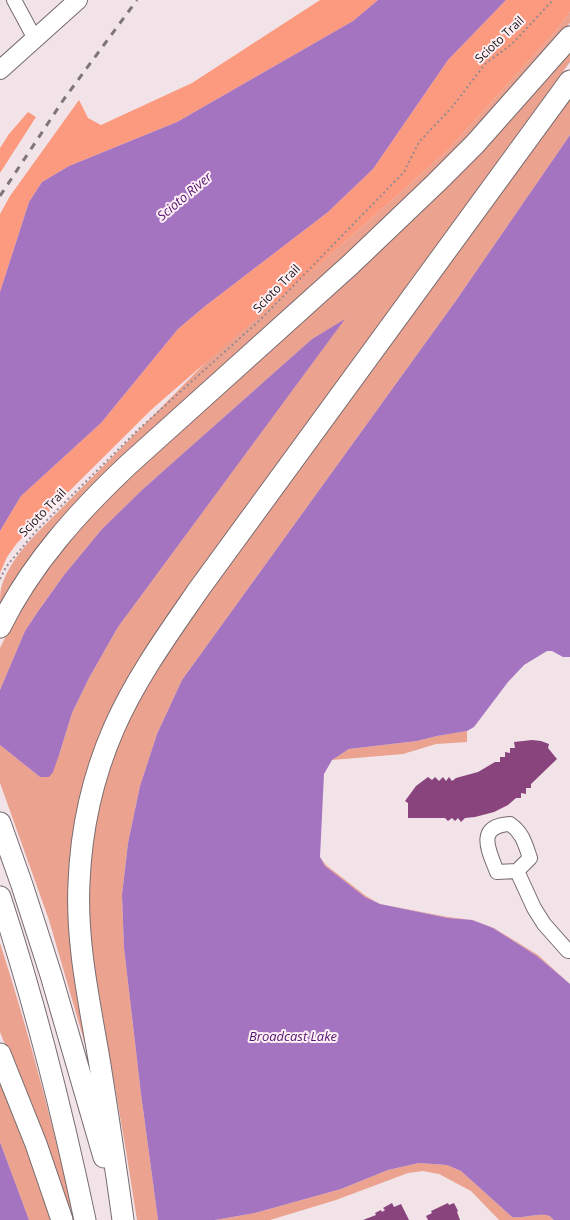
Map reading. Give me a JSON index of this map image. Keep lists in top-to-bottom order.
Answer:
{
  "streets": {
    "path": ["Scioto Trail"]
  },
  "water": ["Scioto River", "Broadcast Lake"]
}
